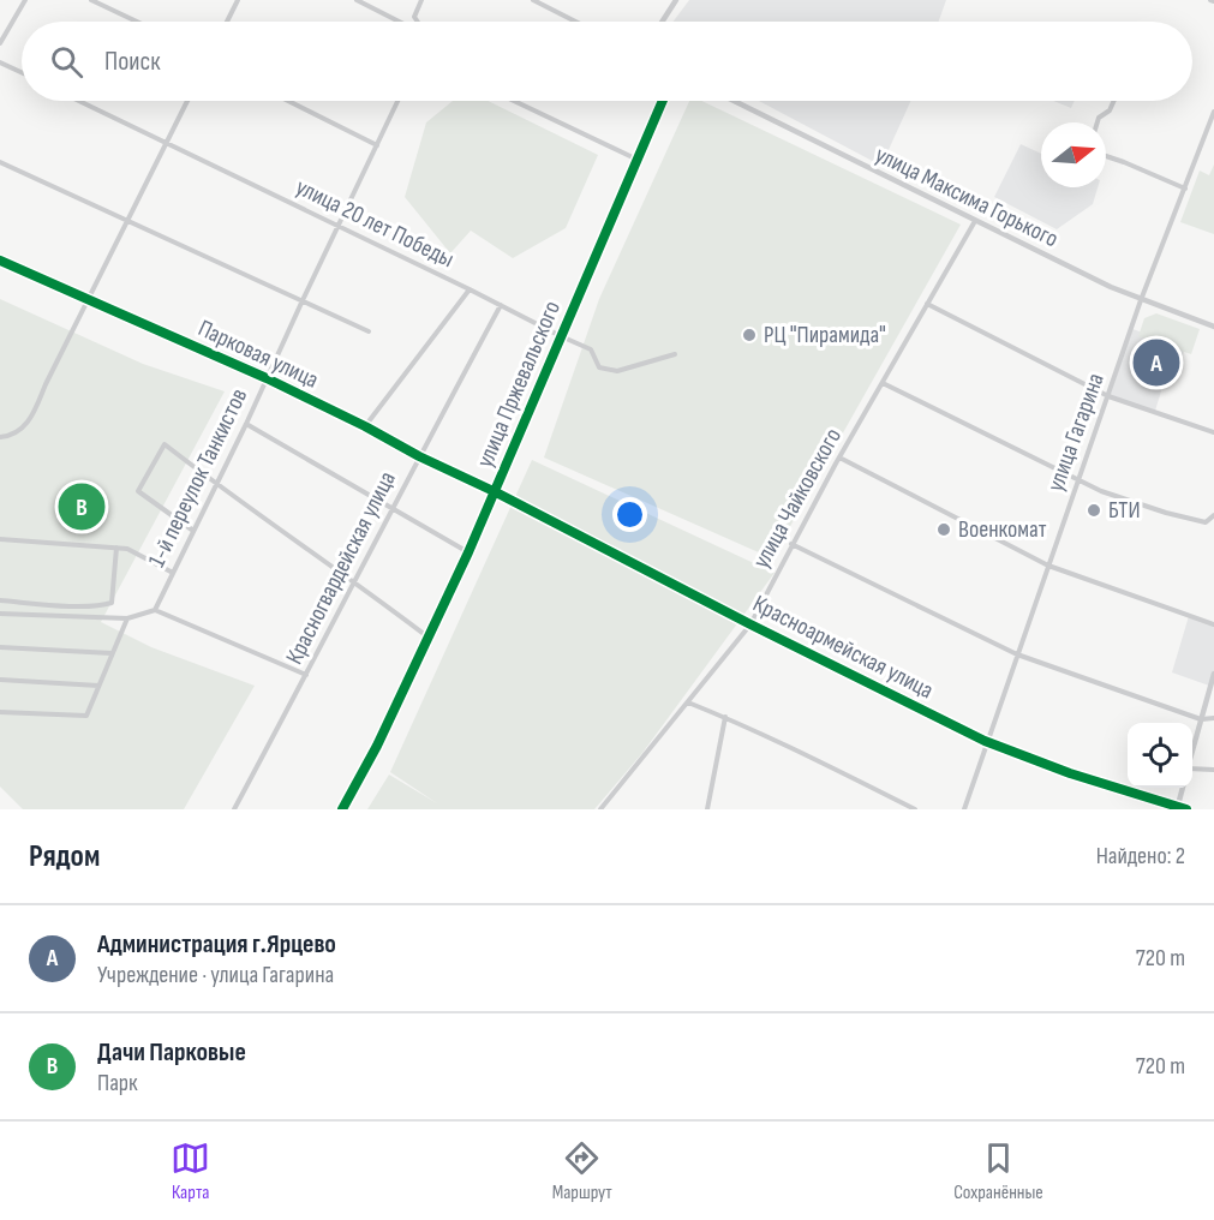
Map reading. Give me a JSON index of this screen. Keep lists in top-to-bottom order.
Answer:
{
  "streets": {
    "street": [
      "улица Максима Горького",
      "улица 20 лет Победы",
      "Парковая улица",
      "улица Пржевальского",
      "улица Гагарина",
      "1-й переулок Танкистов",
      "улица Чайковского",
      "Красногвардейская улица",
      "Красноармейская улица"
    ]
  },
  "crossings": [
    ["улица Максима Горького", "улица Гагарина"],
    ["улица Максима Горького", "улица Чайковского"],
    ["улица 20 лет Победы", "улица Пржевальского"],
    ["улица 20 лет Победы", "1-й переулок Танкистов"],
    ["улица 20 лет Победы", "Красногвардейская улица"],
    ["Парковая улица", "улица Пржевальского"],
    ["Парковая улица", "1-й переулок Танкистов"],
    ["Парковая улица", "Красногвардейская улица"],
    ["Парковая улица", "Красноармейская улица"],
    ["улица Пржевальского", "Красноармейская улица"],
    ["улица Гагарина", "Красноармейская улица"],
    ["улица Чайковского", "Красноармейская улица"]
  ],
  "places": ["РЦ \"Пирамида\"", "БТИ", "Военкомат"],
  "north": "right",
  "page": {
    "search": "Поиск",
    "pins": ["A", "B"],
    "heading": ["Рядом", "Найдено: 2"],
    "list": [
      {
        "mark": "A",
        "name": "Администрация г.Ярцево",
        "note": "Учреждение · улица Гагарина",
        "value": "720 m"
      },
      {
        "mark": "B",
        "name": "Дачи Парковые",
        "note": "Парк",
        "value": "720 m"
      }
    ],
    "nav": ["Карта", "Маршрут", "Сохранённые"]
  }
}
